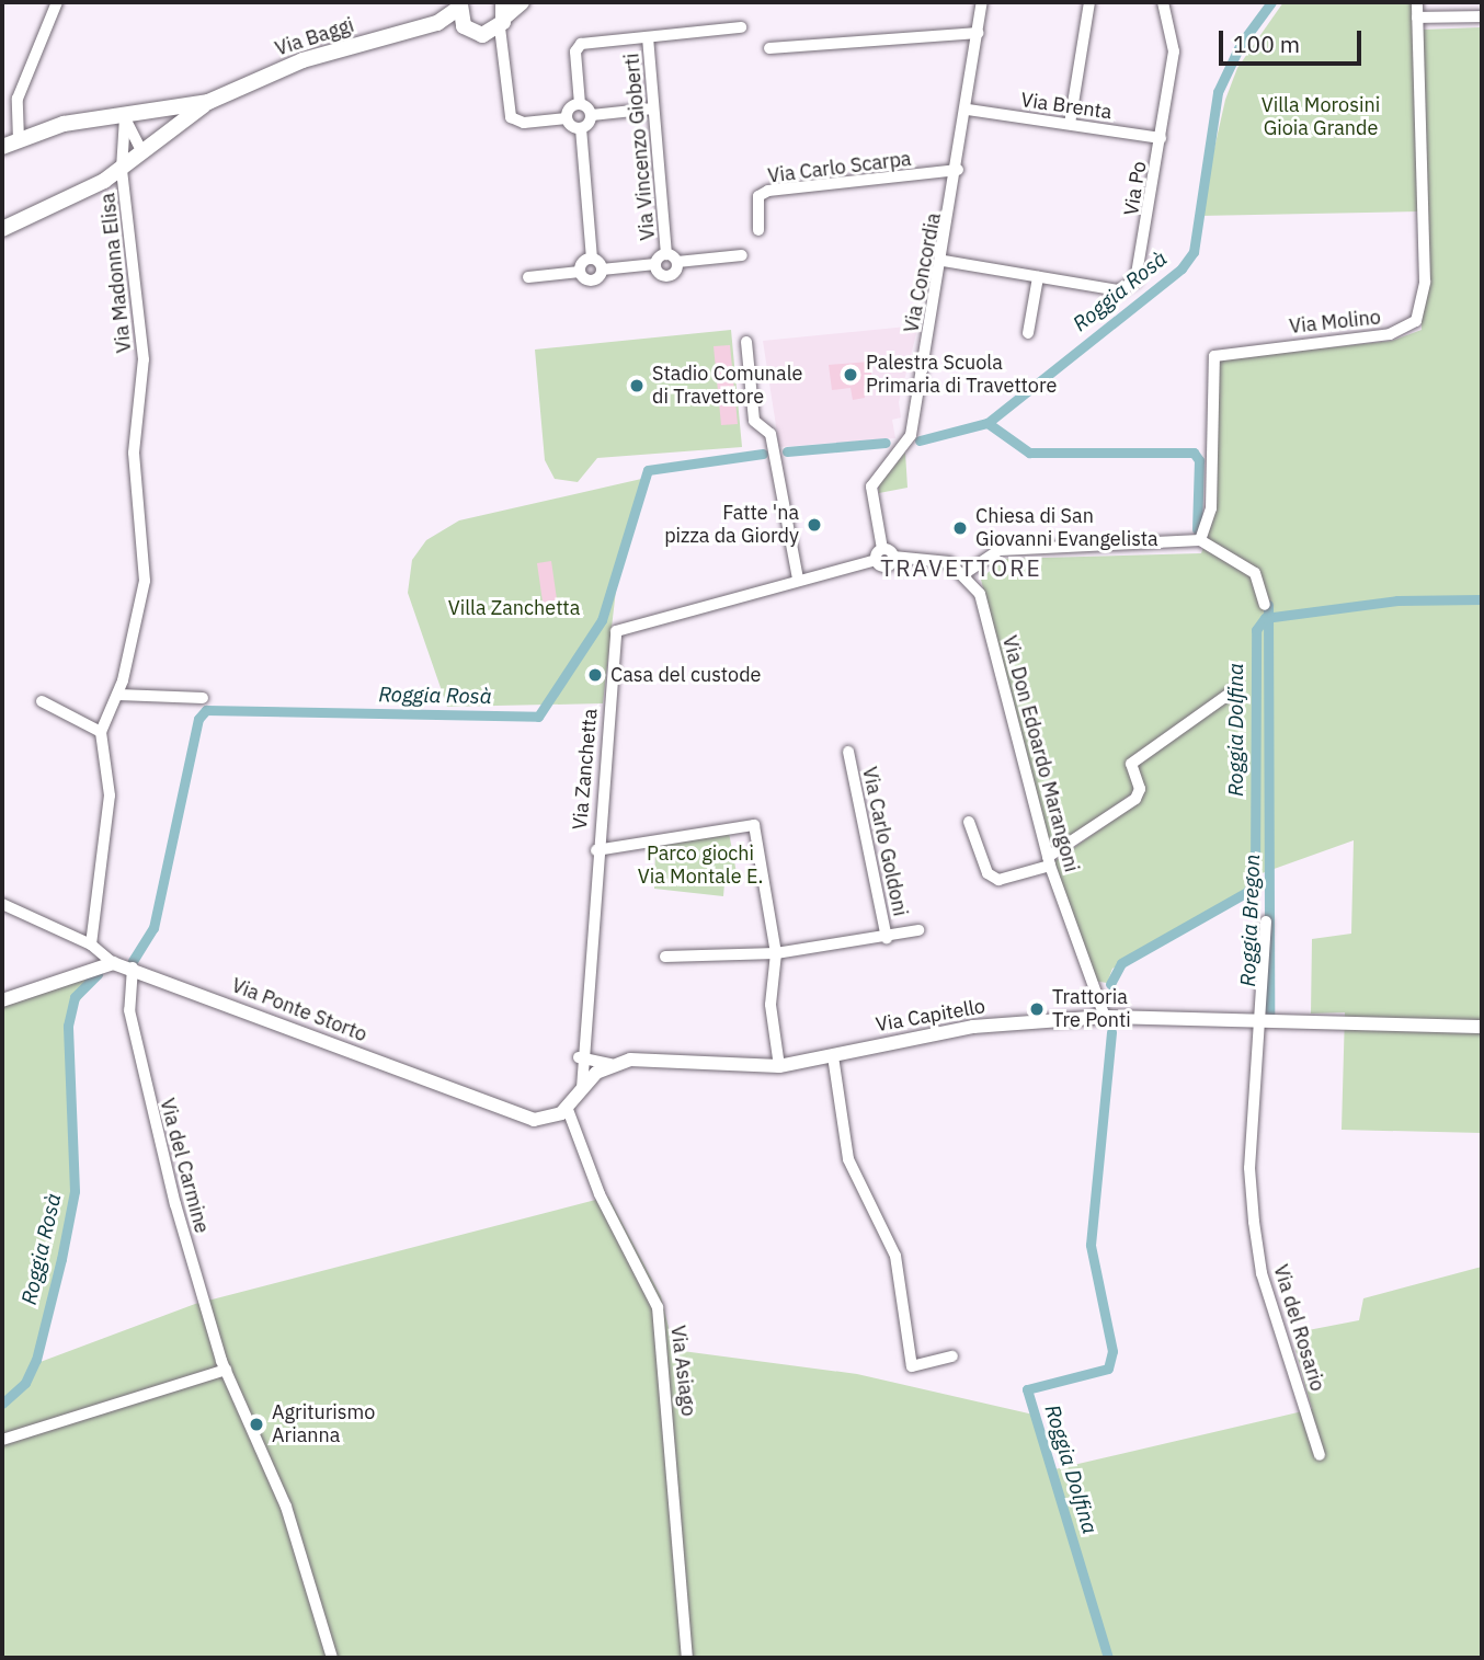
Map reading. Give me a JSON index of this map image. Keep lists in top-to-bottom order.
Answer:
{
  "streets": {
    "main road": ["Via Baggi"],
    "street": [
      "Via Brenta",
      "Via Vincenzo Gioberti",
      "Via Carlo Scarpa",
      "Via Po",
      "Via Madonna Elisa",
      "Via Concordia",
      "Via Molino",
      "Via Don Edoardo Marangoni",
      "Via Zanchetta",
      "Via Carlo Goldoni",
      "Via Ponte Storto",
      "Via Capitello",
      "Via del Carmine",
      "Via del Rosario",
      "Via Asiago"
    ]
  },
  "crossings": [
    ["Via Baggi", "Via Madonna Elisa"],
    ["Via Brenta", "Via Po"],
    ["Via Brenta", "Via Concordia"],
    ["Via Carlo Scarpa", "Via Concordia"],
    ["Via Po", "Via Concordia"],
    ["Via Don Edoardo Marangoni", "Via Capitello"],
    ["Via Zanchetta", "Via Capitello"],
    ["Via Ponte Storto", "Via del Carmine"],
    ["Via Ponte Storto", "Via Asiago"],
    ["Via Capitello", "Via del Rosario"]
  ],
  "districts": ["TRAVETTORE"],
  "water": ["Roggia Rosà", "Roggia Dolfina", "Roggia Bregon"],
  "parks": ["Villa Morosini Gioia Grande", "Villa Zanchetta", "Parco giochi Via Montale E."],
  "places": [
    "Palestra Scuola Primaria di Travettore",
    "Stadio Comunale di Travettore",
    "Fatte 'na pizza da Giordy",
    "Chiesa di San Giovanni Evangelista",
    "Casa del custode",
    "Trattoria Tre Ponti",
    "Agriturismo Arianna"
  ],
  "scale_bar": "100 m"
}
